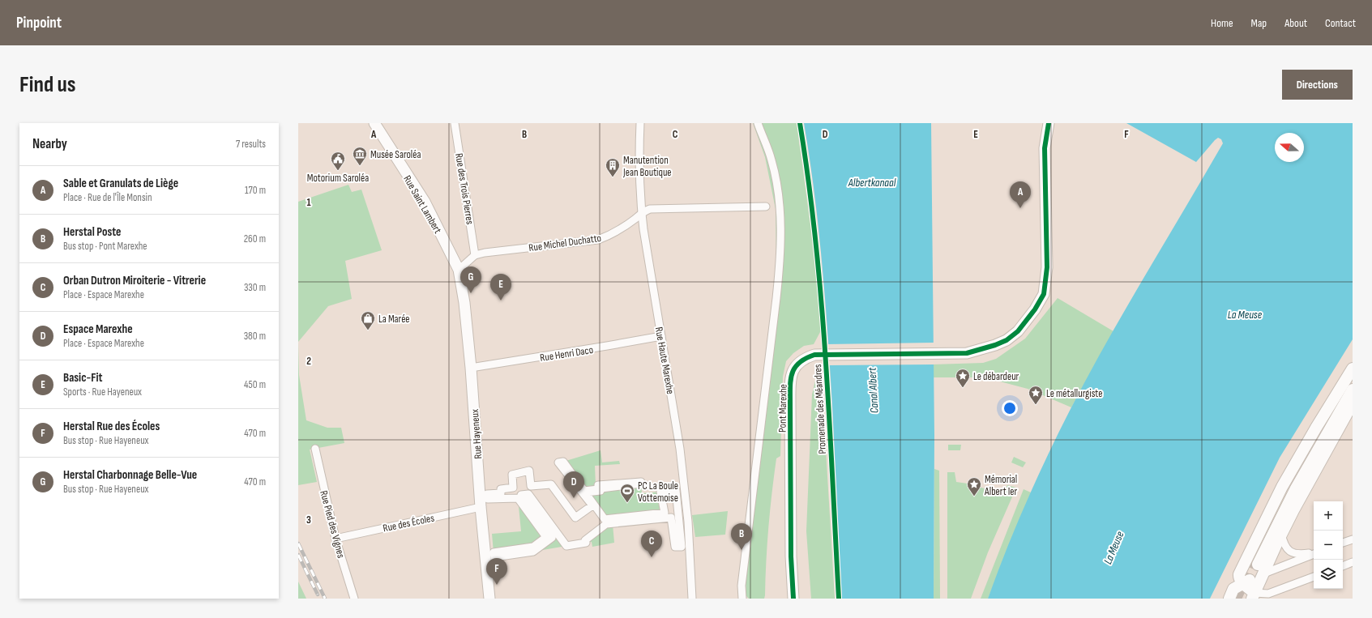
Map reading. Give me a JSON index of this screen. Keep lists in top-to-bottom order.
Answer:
{
  "streets": {
    "street": [
      "Rue des Trois Pierres",
      "Rue Saint Lambert",
      "Rue Michel Duchatto",
      "Rue Henri Daco",
      "Rue Haute Marexhe",
      "Pont Marexhe",
      "Rue Hayeneux",
      "Rue des Écoles",
      "Rue Pied des Vignes"
    ],
    "cycle path": ["Promenade des Méandres"]
  },
  "crossings": [
    ["Rue des Trois Pierres", "Rue Michel Duchatto"],
    ["Rue Saint Lambert", "Rue Hayeneux"],
    ["Rue Michel Duchatto", "Rue Haute Marexhe"],
    ["Rue Henri Daco", "Rue Haute Marexhe"],
    ["Rue Henri Daco", "Rue Hayeneux"],
    ["Rue Hayeneux", "Rue des Écoles"],
    ["Rue des Écoles", "Rue Pied des Vignes"]
  ],
  "water": ["Albertkanaal", "La Meuse", "Canal Albert"],
  "places": {
    "museum": ["Musée Saroléa"],
    "public building": ["Motorium Saroléa"],
    "building": ["Manutention Jean Boutique"],
    "shop": ["La Marée"],
    "place": ["Le débardeur", "Le métallurgiste", "Mémorial Albert Ier"],
    "sports": ["PC La Boule Vottemoise"]
  },
  "north": "left",
  "page": {
    "header": "Pinpoint",
    "nav": [
      "Home",
      "Map",
      "About",
      "Contact"
    ],
    "buttons": "Directions",
    "title": "Find us",
    "heading": ["Nearby", "7 results"],
    "list": [
      {
        "mark": "A",
        "name": "Sable et Granulats de Liège",
        "note": "Place · Rue de l'Île Monsin",
        "value": "170 m"
      },
      {
        "mark": "B",
        "name": "Herstal Poste",
        "note": "Bus stop · Pont Marexhe",
        "value": "260 m"
      },
      {
        "mark": "C",
        "name": "Orban Dutron Miroiterie - Vitrerie",
        "note": "Place · Espace Marexhe",
        "value": "330 m"
      },
      {
        "mark": "D",
        "name": "Espace Marexhe",
        "note": "Place · Espace Marexhe",
        "value": "380 m"
      },
      {
        "mark": "E",
        "name": "Basic-Fit",
        "note": "Sports · Rue Hayeneux",
        "value": "450 m"
      },
      {
        "mark": "F",
        "name": "Herstal Rue des Écoles",
        "note": "Bus stop · Rue Hayeneux",
        "value": "470 m"
      },
      {
        "mark": "G",
        "name": "Herstal Charbonnage Belle-Vue",
        "note": "Bus stop · Rue Hayeneux",
        "value": "470 m"
      }
    ],
    "pins": [
      "A",
      "G",
      "E",
      "D",
      "B",
      "C",
      "F"
    ],
    "map_buttons": ["+", "−"]
  },
  "grid": {
    "columns": [
      "A",
      "B",
      "C",
      "D",
      "E",
      "F"
    ],
    "rows": ["1", "2", "3"]
  }
}
